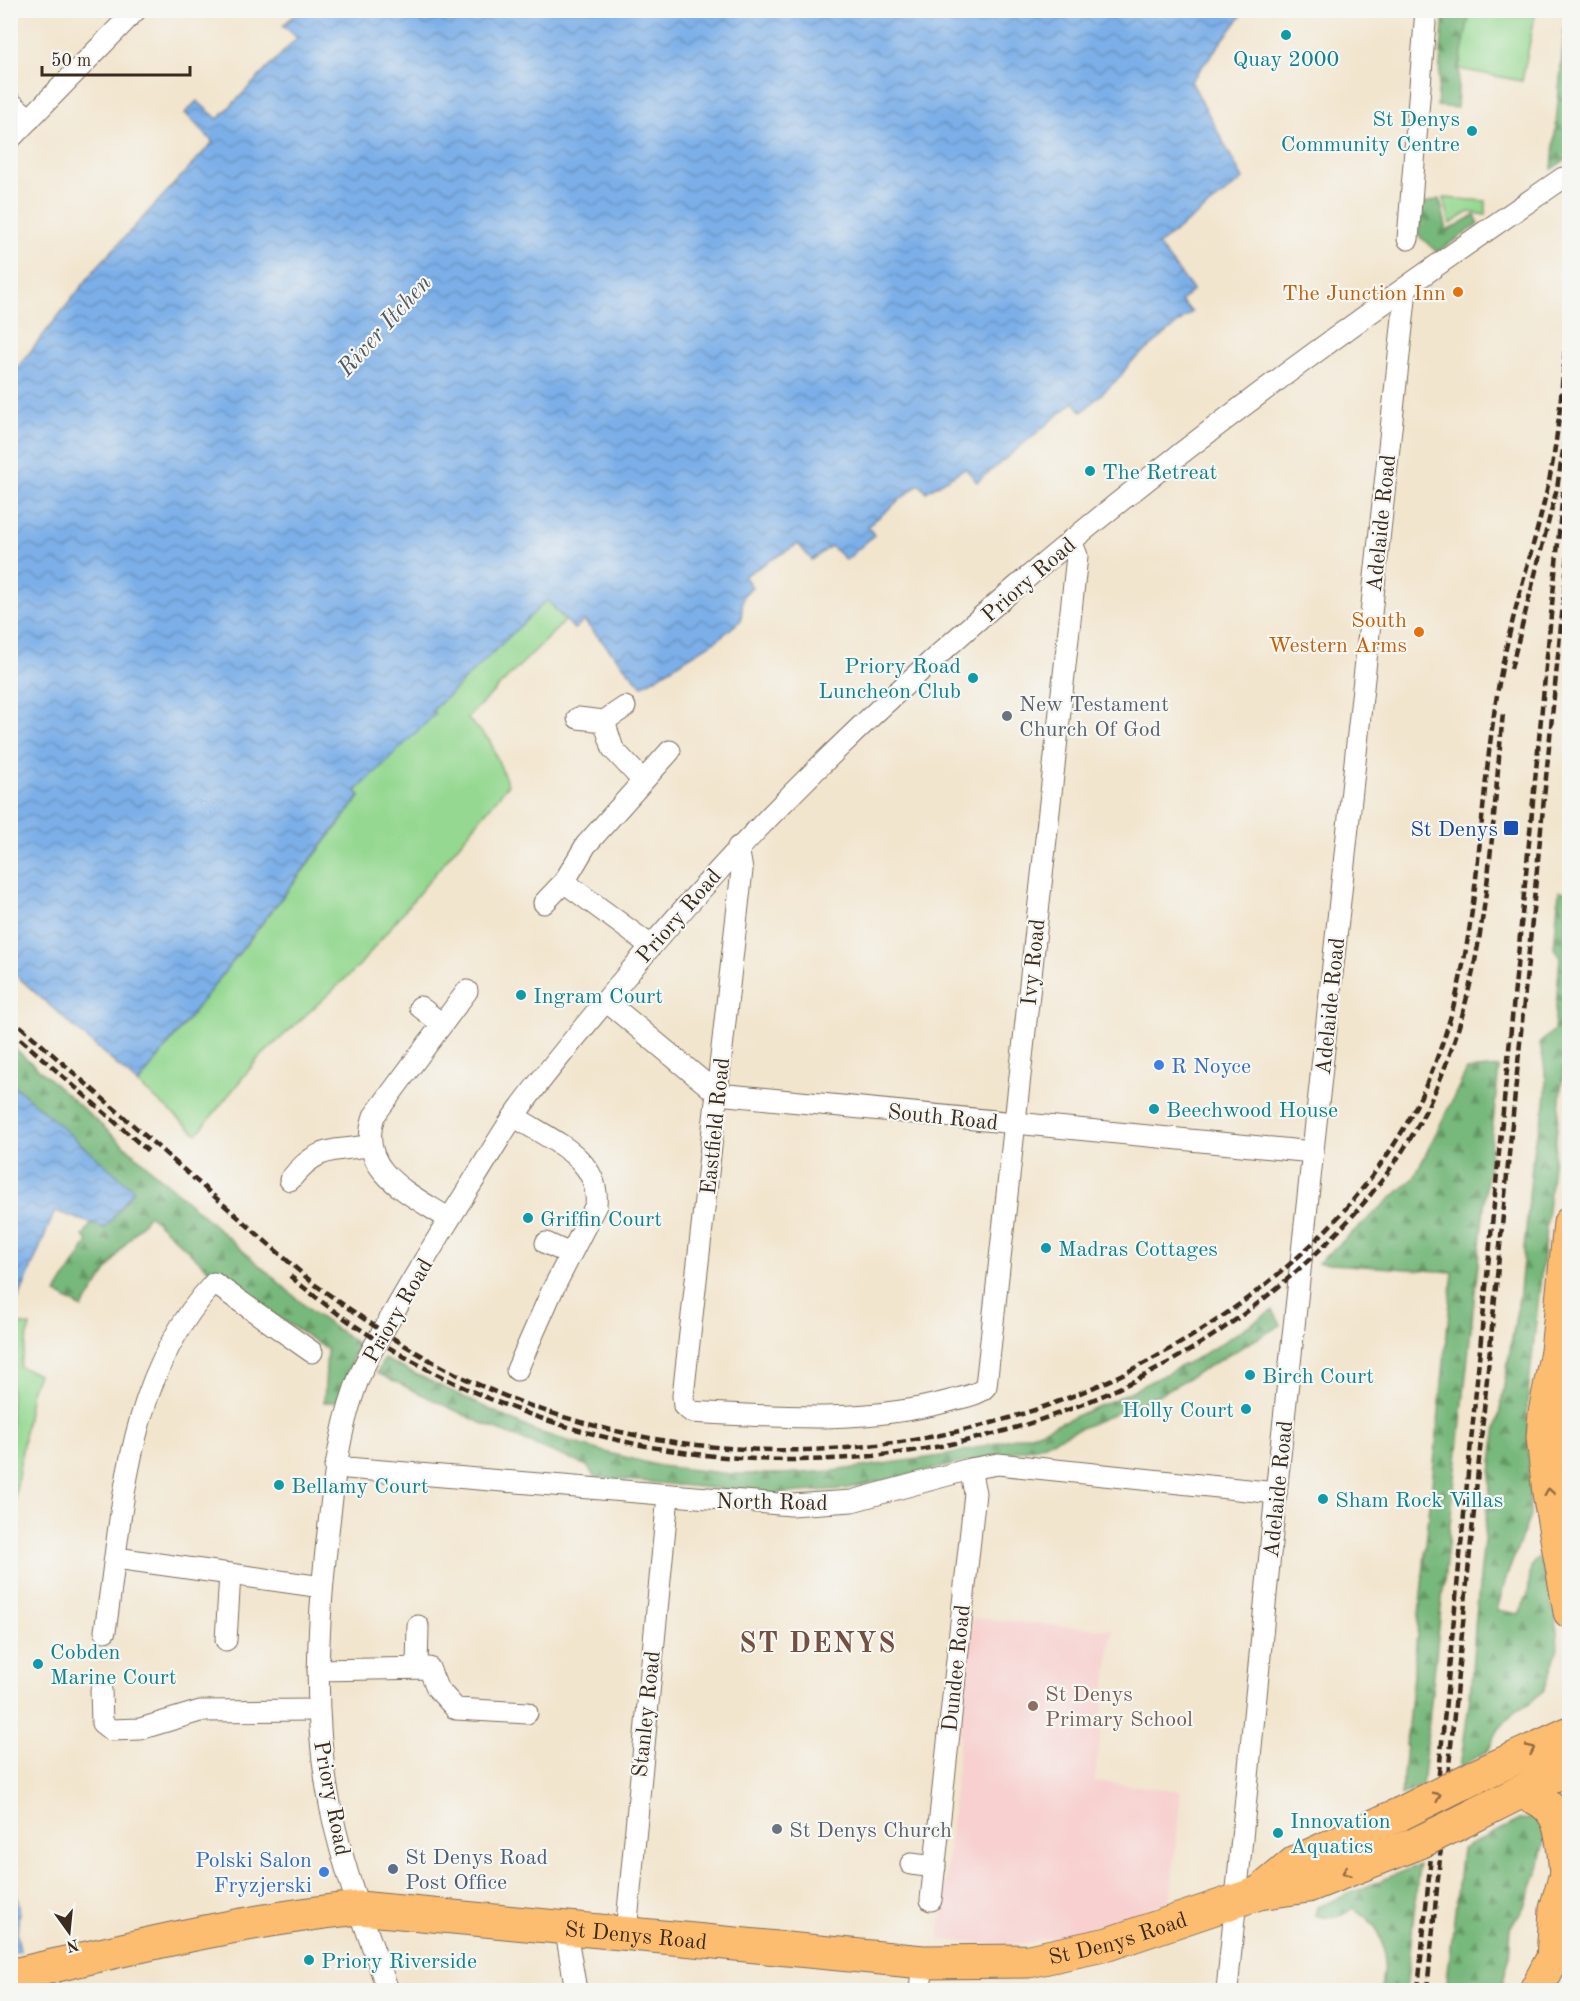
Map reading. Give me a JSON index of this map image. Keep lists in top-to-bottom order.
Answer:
{
  "streets": {
    "main road": ["St Denys Road"],
    "street": [
      "Adelaide Road",
      "Priory Road",
      "Ivy Road",
      "South Road",
      "Eastfield Road",
      "North Road",
      "Dundee Road",
      "Stanley Road"
    ]
  },
  "crossings": [
    ["Adelaide Road", "Priory Road"],
    ["Adelaide Road", "South Road"],
    ["Adelaide Road", "North Road"],
    ["Adelaide Road", "St Denys Road"],
    ["Priory Road", "Ivy Road"],
    ["Priory Road", "Eastfield Road"],
    ["Priory Road", "North Road"],
    ["Priory Road", "St Denys Road"],
    ["Ivy Road", "South Road"],
    ["Ivy Road", "Eastfield Road"],
    ["South Road", "Eastfield Road"],
    ["North Road", "Dundee Road"],
    ["North Road", "Stanley Road"],
    ["Stanley Road", "St Denys Road"]
  ],
  "districts": ["ST DENYS"],
  "water": ["River Itchen"],
  "places": {
    "other": [
      "Quay 2000",
      "St Denys Community Centre",
      "The Junction Inn",
      "The Retreat",
      "South Western Arms",
      "Priory Road Luncheon Club",
      "New Testament Church Of God",
      "Ingram Court",
      "R Noyce",
      "Beechwood House",
      "Griffin Court",
      "Madras Cottages",
      "Birch Court",
      "Holly Court",
      "Bellamy Court",
      "Sham Rock Villas",
      "Cobden Marine Court",
      "St Denys Primary School",
      "St Denys Church",
      "Innovation Aquatics",
      "St Denys Road Post Office",
      "Polski Salon Fryzjerski",
      "Priory Riverside"
    ],
    "transit": ["St Denys"]
  },
  "scale_bar": "50 m",
  "north": "bottom"
}
